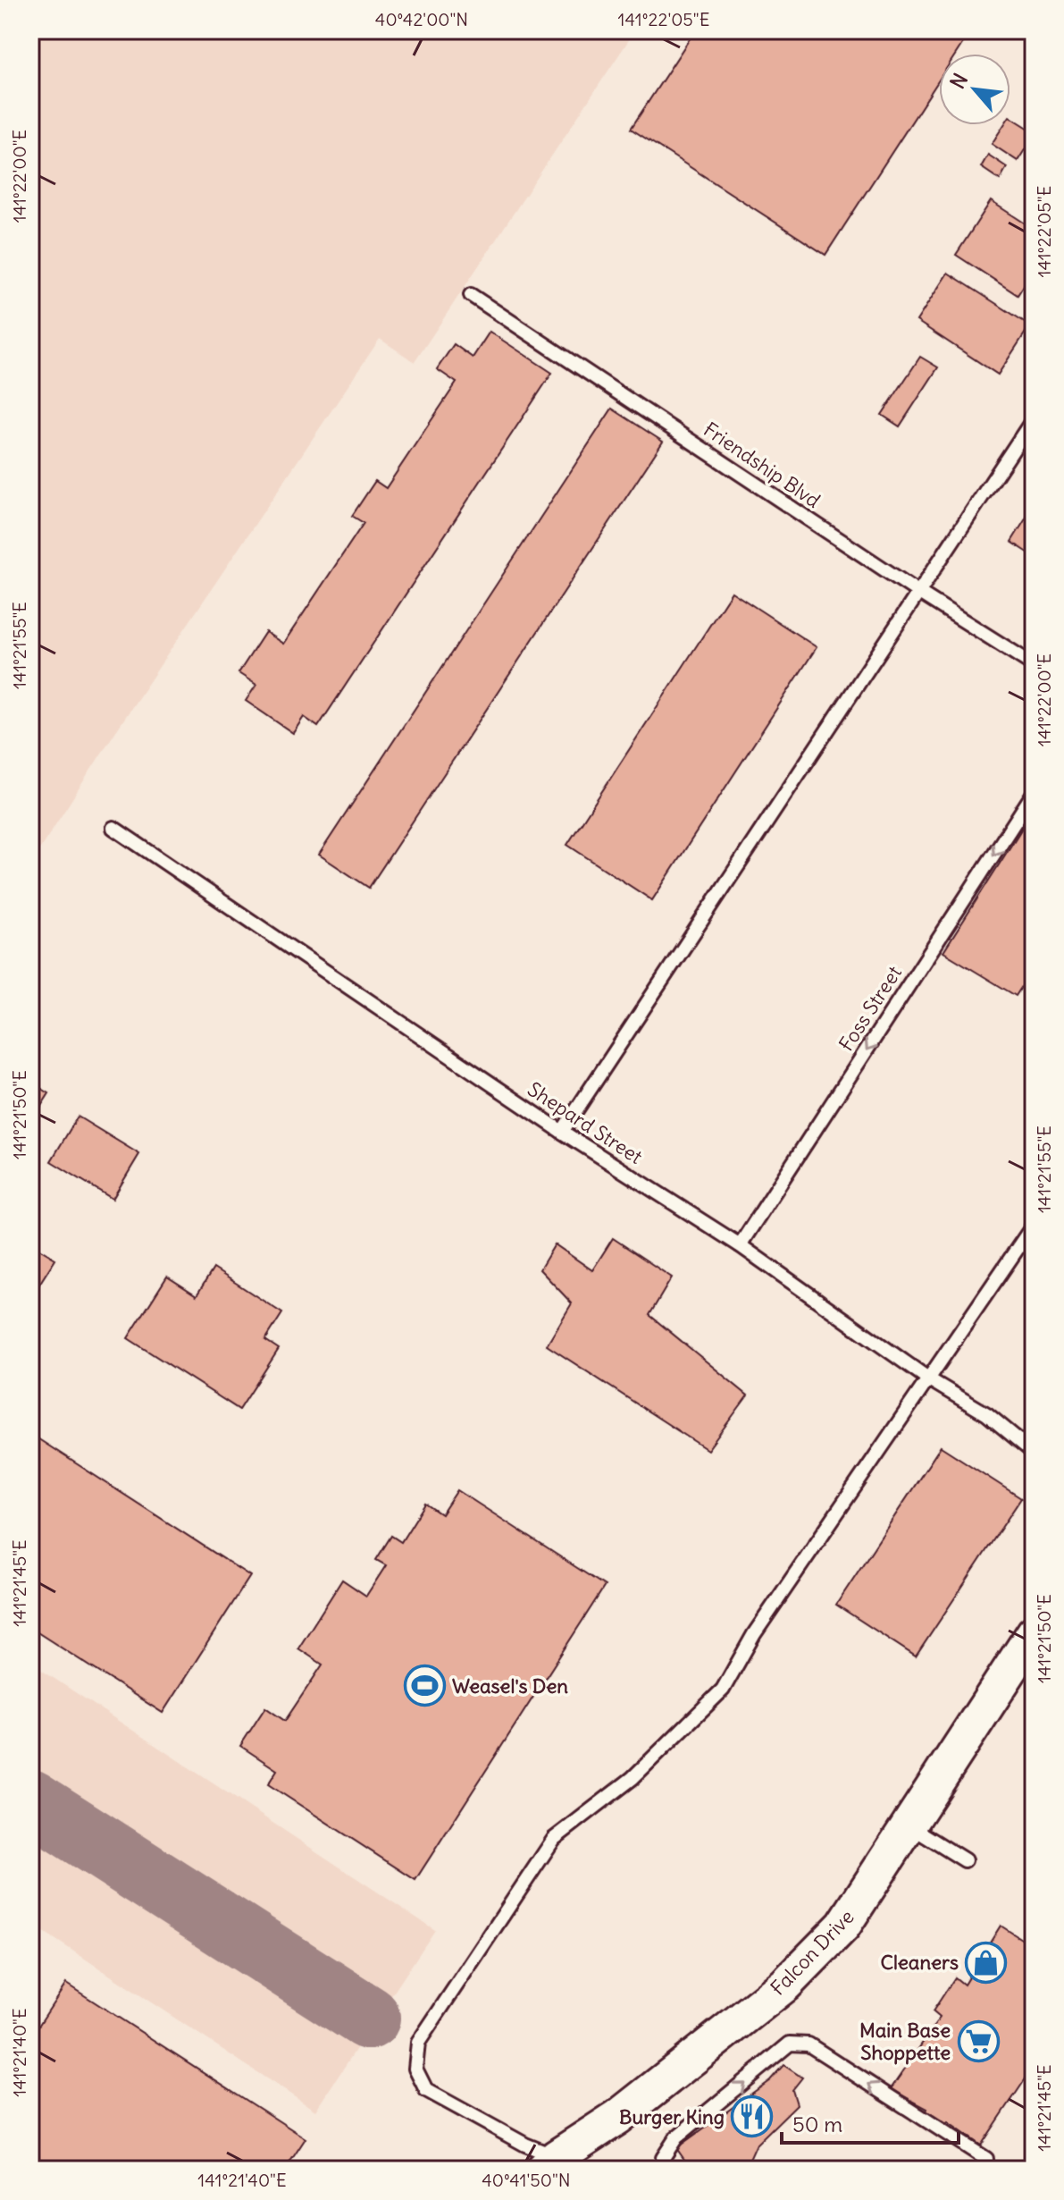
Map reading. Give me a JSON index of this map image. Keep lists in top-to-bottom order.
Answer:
{
  "streets": {
    "street": ["Falcon Drive"],
    "lane": ["Friendship Blvd", "Foss Street", "Shepard Street"]
  },
  "crossings": [
    ["Foss Street", "Shepard Street"]
  ],
  "one_way": ["Foss Street"],
  "places": {
    "sports": ["Weasel's Den"],
    "shop": ["Cleaners"],
    "supermarket": ["Main Base Shoppette"],
    "restaurant": ["Burger King"]
  },
  "scale_bar": "50 m",
  "north": "top left",
  "coordinates": [
    "40°42'00\"N",
    "141°22'05\"E",
    "141°22'00\"E",
    "141°21'55\"E",
    "141°21'50\"E",
    "141°21'45\"E",
    "141°21'40\"E",
    "40°41'50\"N"
  ]
}
